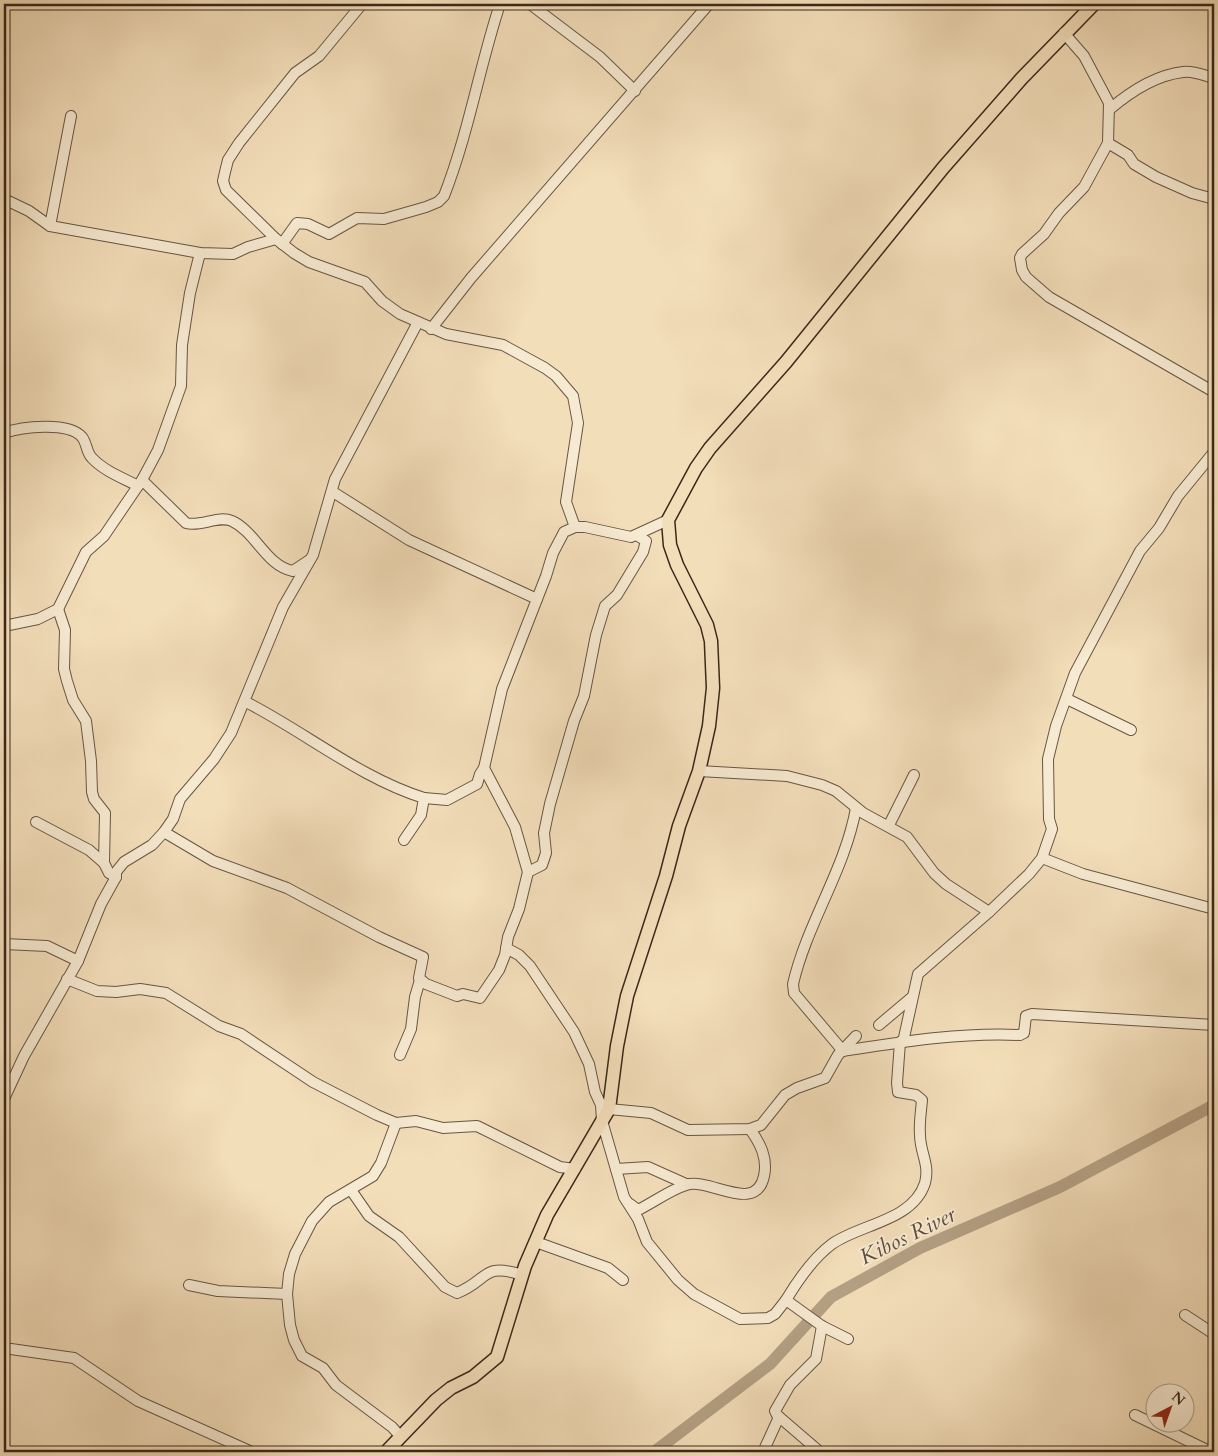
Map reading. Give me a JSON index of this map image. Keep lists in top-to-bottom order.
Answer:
{
  "water": ["Kibos River"],
  "north": "top right"
}
